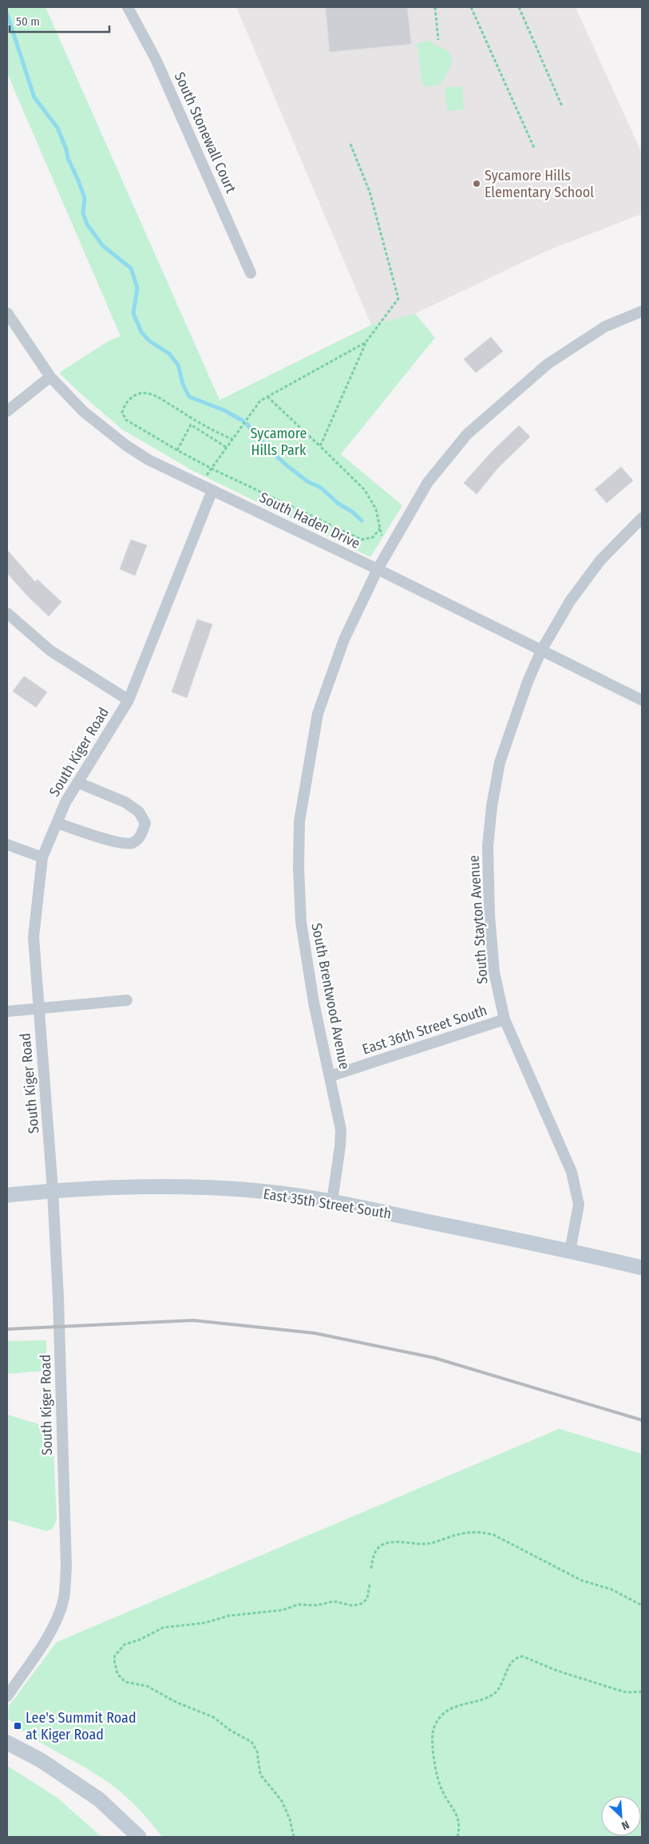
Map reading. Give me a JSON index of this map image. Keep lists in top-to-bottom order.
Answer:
{
  "streets": {
    "main road": ["East 35th Street South"],
    "street": [
      "South Stonewall Court",
      "South Haden Drive",
      "South Kiger Road",
      "South Stayton Avenue",
      "South Brentwood Avenue",
      "East 36th Street South"
    ]
  },
  "crossings": [
    ["South Haden Drive", "South Kiger Road"],
    ["South Haden Drive", "South Stayton Avenue"],
    ["South Haden Drive", "South Brentwood Avenue"],
    ["South Kiger Road", "East 35th Street South"],
    ["South Stayton Avenue", "East 36th Street South"],
    ["South Stayton Avenue", "East 35th Street South"],
    ["South Brentwood Avenue", "East 36th Street South"],
    ["South Brentwood Avenue", "East 35th Street South"]
  ],
  "parks": ["Sycamore Hills Park"],
  "places": {
    "other": ["Sycamore Hills Elementary School"],
    "transit": ["Lee's Summit Road at Kiger Road"]
  },
  "scale_bar": "50 m",
  "north": "bottom right"
}
